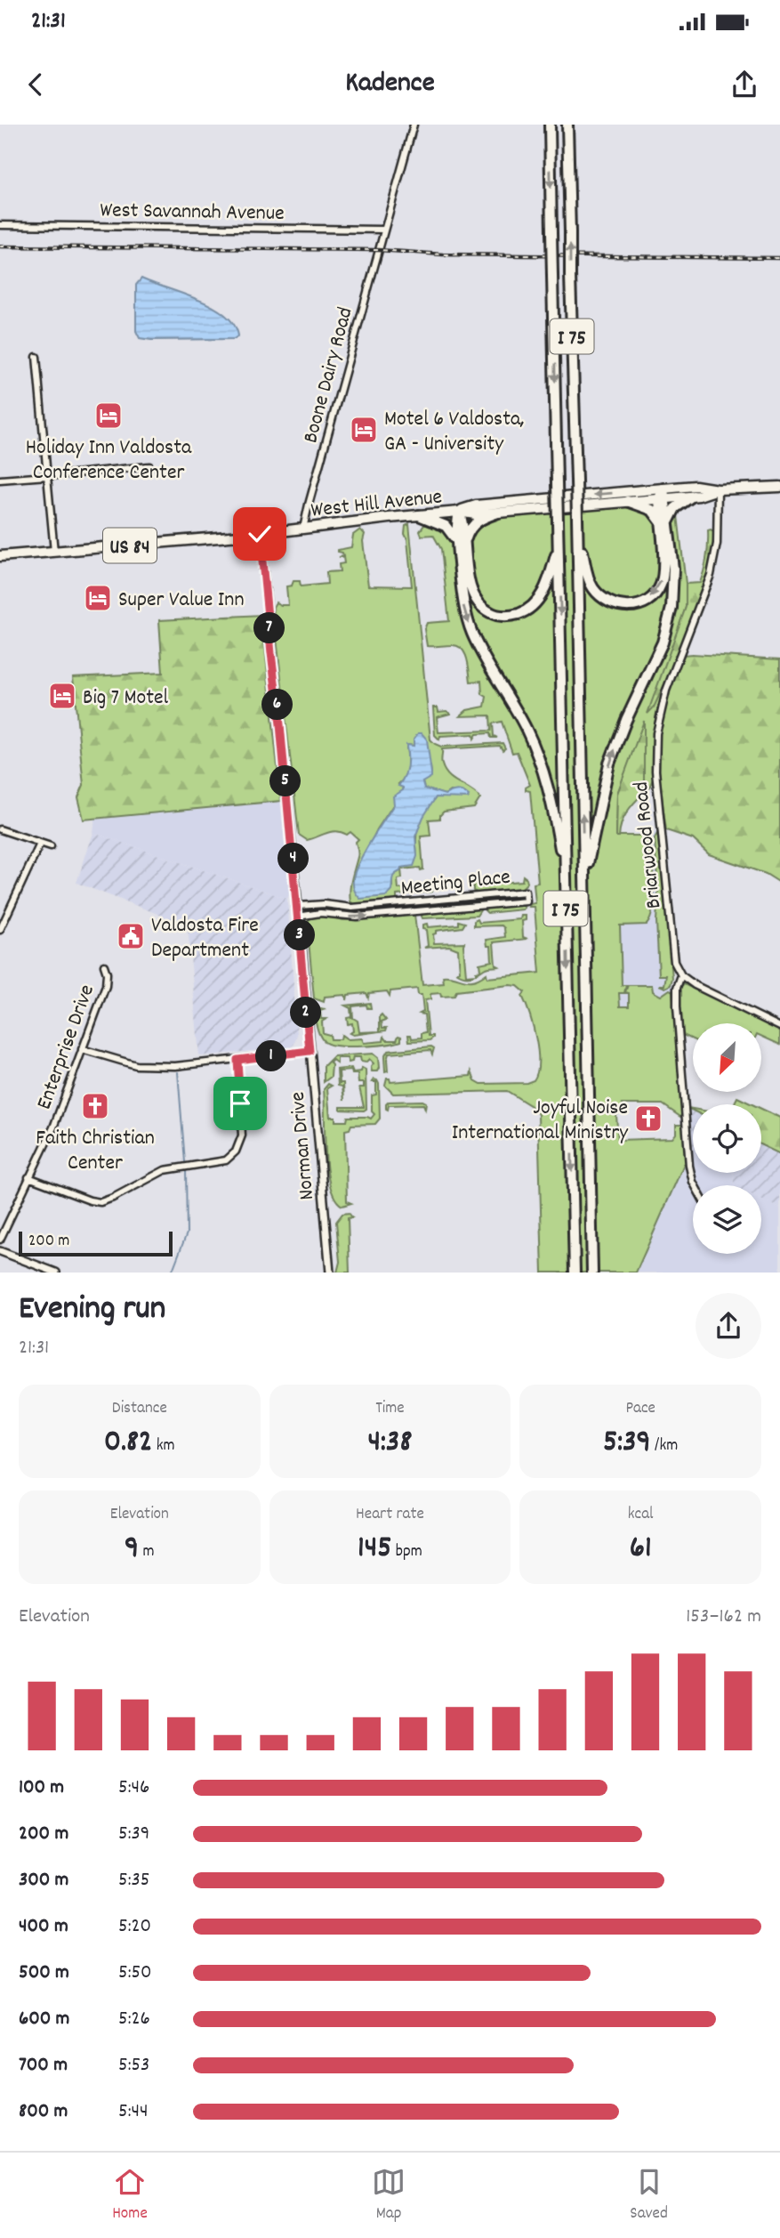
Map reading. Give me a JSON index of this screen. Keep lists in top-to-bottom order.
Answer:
{
  "streets": {
    "highway": ["I 75", "West Hill Avenue", "US 84"],
    "street": [
      "West Savannah Avenue",
      "Boone Dairy Road",
      "Briarwood Road",
      "Meeting Place",
      "Enterprise Drive",
      "Norman Drive"
    ]
  },
  "crossings": [
    ["West Savannah Avenue", "Boone Dairy Road"],
    ["Boone Dairy Road", "West Hill Avenue"],
    ["West Hill Avenue", "Briarwood Road"],
    ["West Hill Avenue", "Norman Drive"],
    ["Meeting Place", "Norman Drive"]
  ],
  "places": {
    "hotel": [
      "Holiday Inn Valdosta Conference Center",
      "Motel 6 Valdosta, GA - University",
      "Super Value Inn",
      "Big 7 Motel"
    ],
    "public building": ["Valdosta Fire Department"],
    "church": ["Faith Christian Center", "Joyful Noise International Ministry"]
  },
  "scale_bar": "200 m",
  "north": "bottom left",
  "page": {
    "status": "21:31",
    "header": "Kadence",
    "pins": [
      "7",
      "6",
      "5",
      "4",
      "3",
      "2",
      "1"
    ],
    "scale": "200 m",
    "heading": ["Evening run", "21:31"],
    "stats": [
      ["Distance", "0.82 km"],
      ["Time", "4:38"],
      ["Pace", "5:39 /km"],
      ["Elevation", "9 m"],
      ["Heart rate", "145 bpm"],
      ["kcal", "61"]
    ],
    "chart": ["Elevation", "153–162 m"],
    "list": [
      {
        "name": "100 m",
        "note": "5:46"
      },
      {
        "name": "200 m",
        "note": "5:39"
      },
      {
        "name": "300 m",
        "note": "5:35"
      },
      {
        "name": "400 m",
        "note": "5:20"
      },
      {
        "name": "500 m",
        "note": "5:50"
      },
      {
        "name": "600 m",
        "note": "5:26"
      },
      {
        "name": "700 m",
        "note": "5:53"
      },
      {
        "name": "800 m",
        "note": "5:44"
      }
    ],
    "tabs": ["Home", "Map", "Saved"]
  }
}
